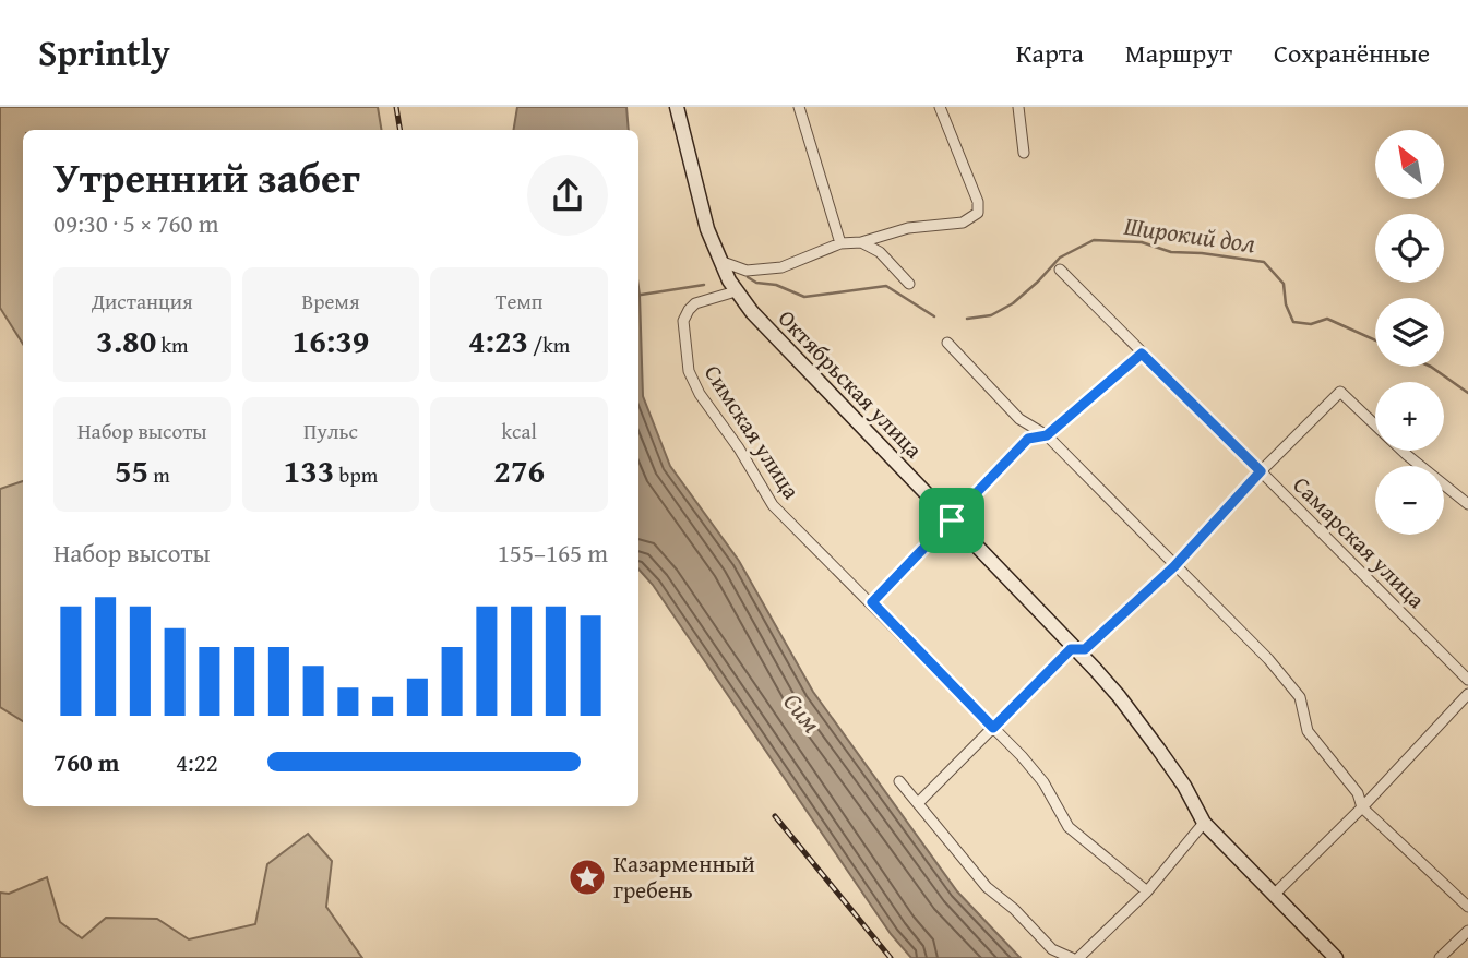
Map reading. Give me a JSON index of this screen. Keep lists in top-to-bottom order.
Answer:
{
  "streets": {
    "main road": ["Октябрьская улица"],
    "street": ["Симская улица", "Самарская улица"]
  },
  "crossings": [
    ["Октябрьская улица", "Симская улица"]
  ],
  "water": ["Широкий дол", "Сим"],
  "places": {
    "place": ["Казарменный гребень"]
  },
  "north": "top left",
  "page": {
    "header": "Sprintly",
    "nav": ["Карта", "Маршрут", "Сохранённые"],
    "map_buttons": ["+", "−"],
    "heading": ["Утренний забег", "09:30 · 5 × 760 m"],
    "stats": [
      ["Дистанция", "3.80 km"],
      ["Время", "16:39"],
      ["Темп", "4:23 /km"],
      ["Набор высоты", "55 m"],
      ["Пульс", "133 bpm"],
      ["kcal", "276"]
    ],
    "chart": ["Набор высоты", "155–165 m"],
    "list": [
      {
        "name": "760 m",
        "note": "4:22"
      }
    ]
  }
}
